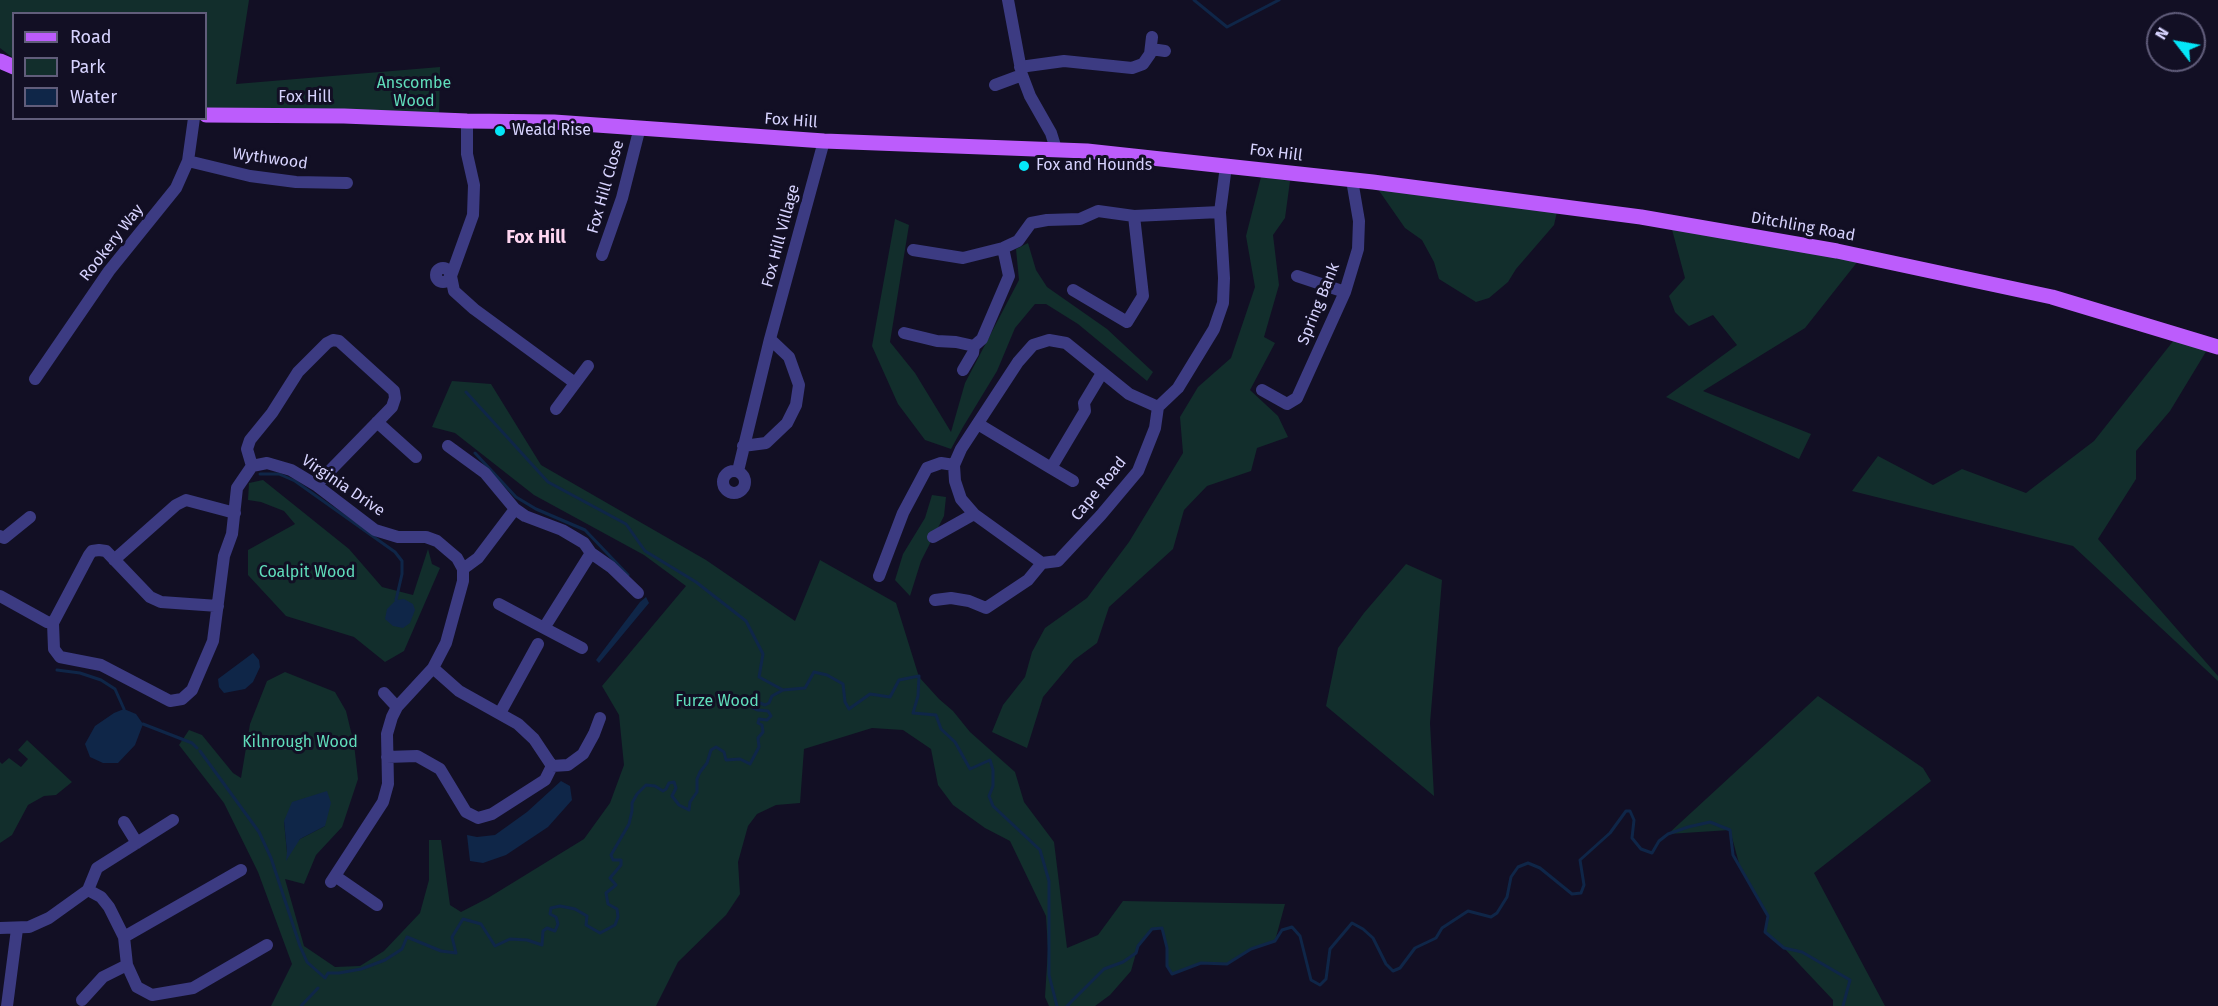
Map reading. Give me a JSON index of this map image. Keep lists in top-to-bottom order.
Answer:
{
  "streets": {
    "main road": ["Fox Hill", "Ditchling Road"],
    "street": [
      "Wythwood",
      "Fox Hill Close",
      "Fox Hill Village",
      "Rookery Way",
      "Spring Bank",
      "Virginia Drive",
      "Cape Road"
    ]
  },
  "crossings": [
    ["Fox Hill", "Fox Hill Close"],
    ["Fox Hill", "Ditchling Road"],
    ["Fox Hill", "Fox Hill Village"],
    ["Fox Hill", "Spring Bank"],
    ["Wythwood", "Rookery Way"]
  ],
  "districts": ["Fox Hill"],
  "parks": [
    "Anscombe Wood",
    "Coalpit Wood",
    "Furze Wood",
    "Kilnrough Wood"
  ],
  "places": ["Weald Rise", "Fox and Hounds"],
  "legend": ["Road", "Park", "Water"],
  "north": "top left"
}
